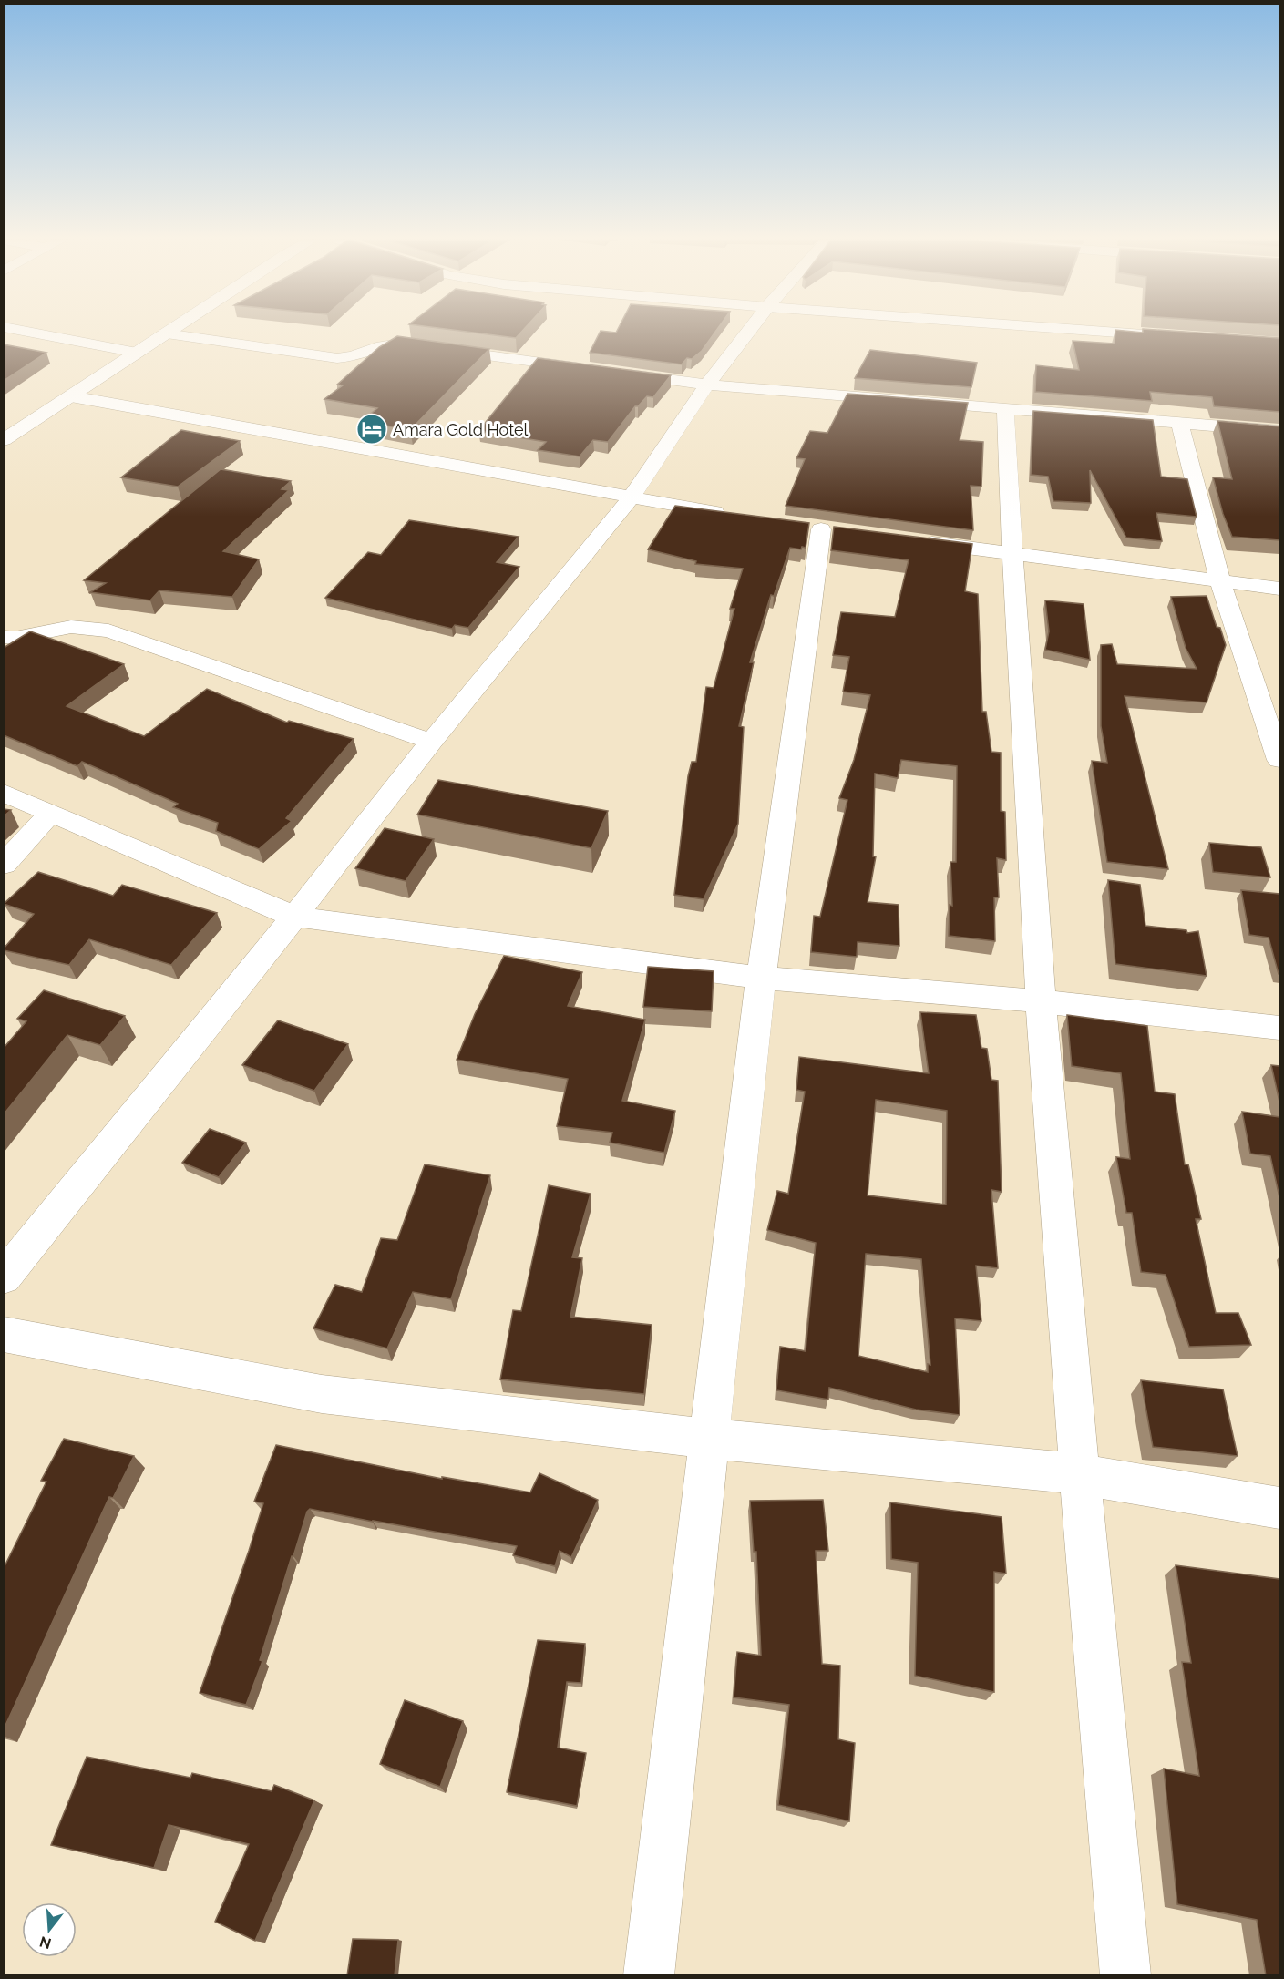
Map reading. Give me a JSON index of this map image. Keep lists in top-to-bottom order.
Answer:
{
  "places": {
    "hotel": ["Amara Gold Hotel"]
  },
  "north": "bottom"
}
